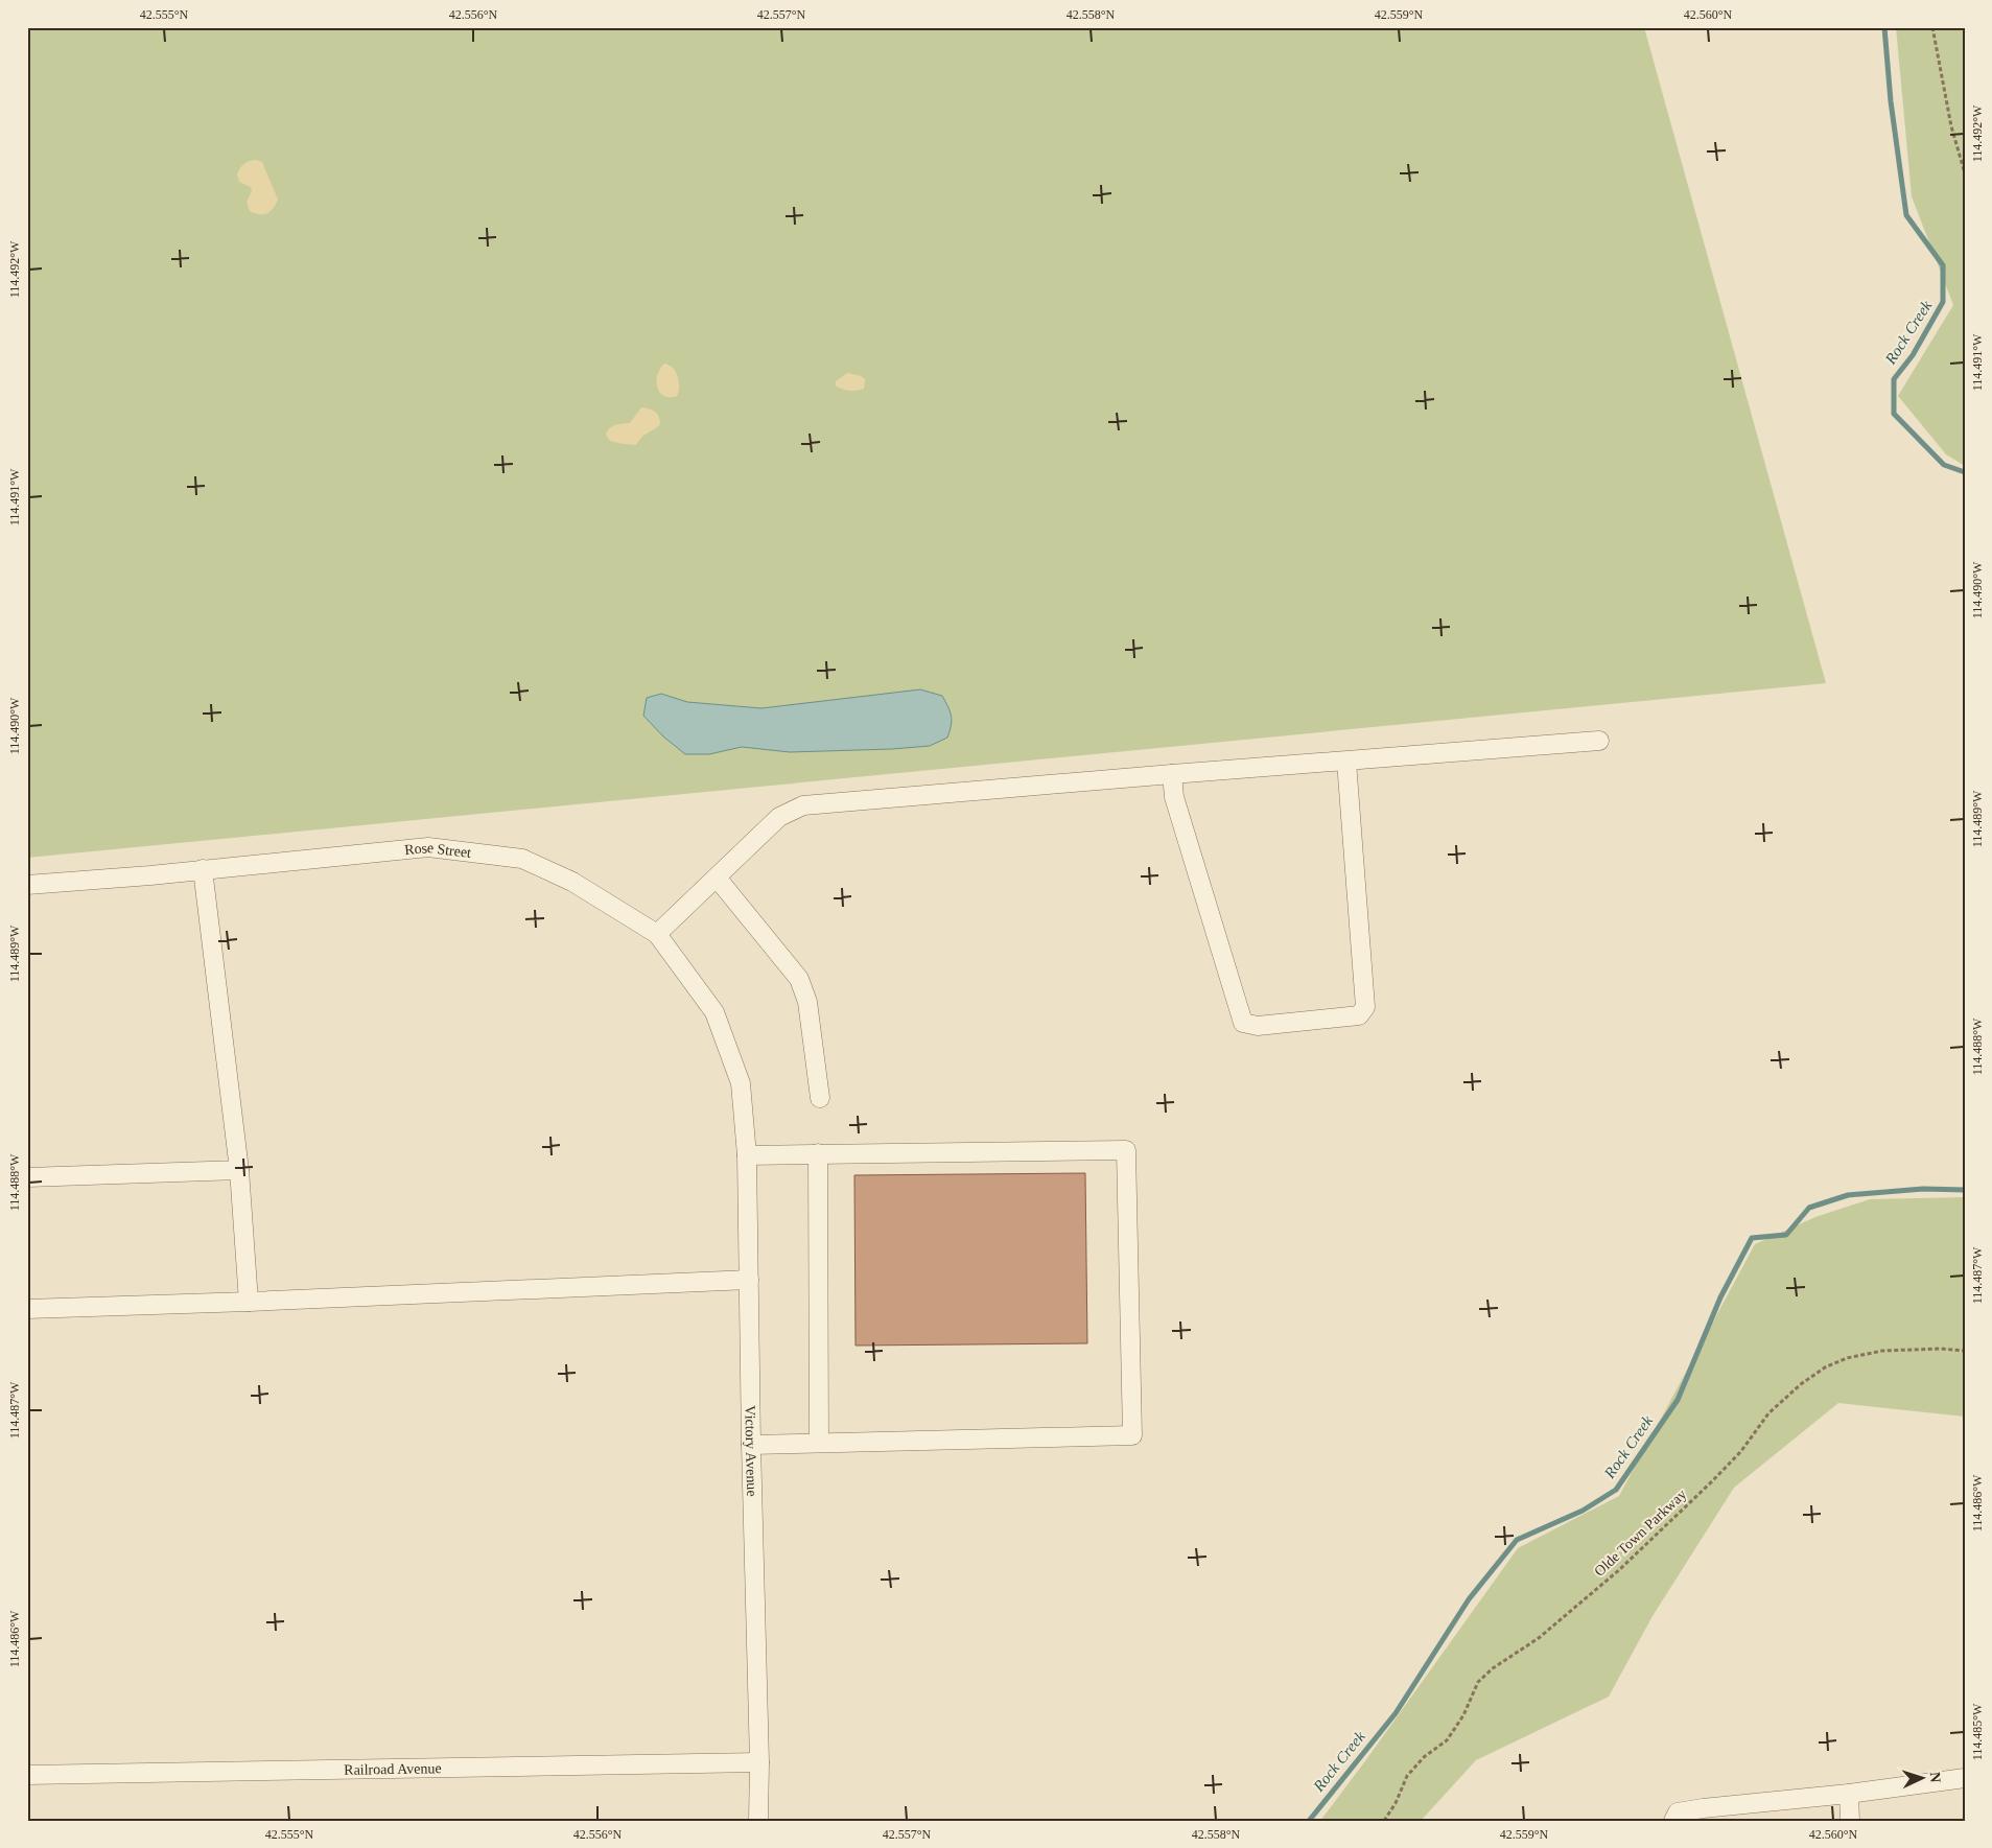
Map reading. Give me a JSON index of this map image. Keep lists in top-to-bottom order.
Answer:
{
  "streets": {
    "street": ["Rose Street", "Victory Avenue", "Railroad Avenue"],
    "path": ["Olde Town Parkway"]
  },
  "crossings": [
    ["Rose Street", "Victory Avenue"],
    ["Victory Avenue", "Railroad Avenue"]
  ],
  "water": ["Rock Creek"],
  "north": "right",
  "coordinates": [
    "42.555°N",
    "42.556°N",
    "42.557°N",
    "42.558°N",
    "42.559°N",
    "42.560°N",
    "114.492°W",
    "114.491°W",
    "114.490°W",
    "114.489°W",
    "114.488°W",
    "114.487°W",
    "114.486°W",
    "114.485°W"
  ]
}
